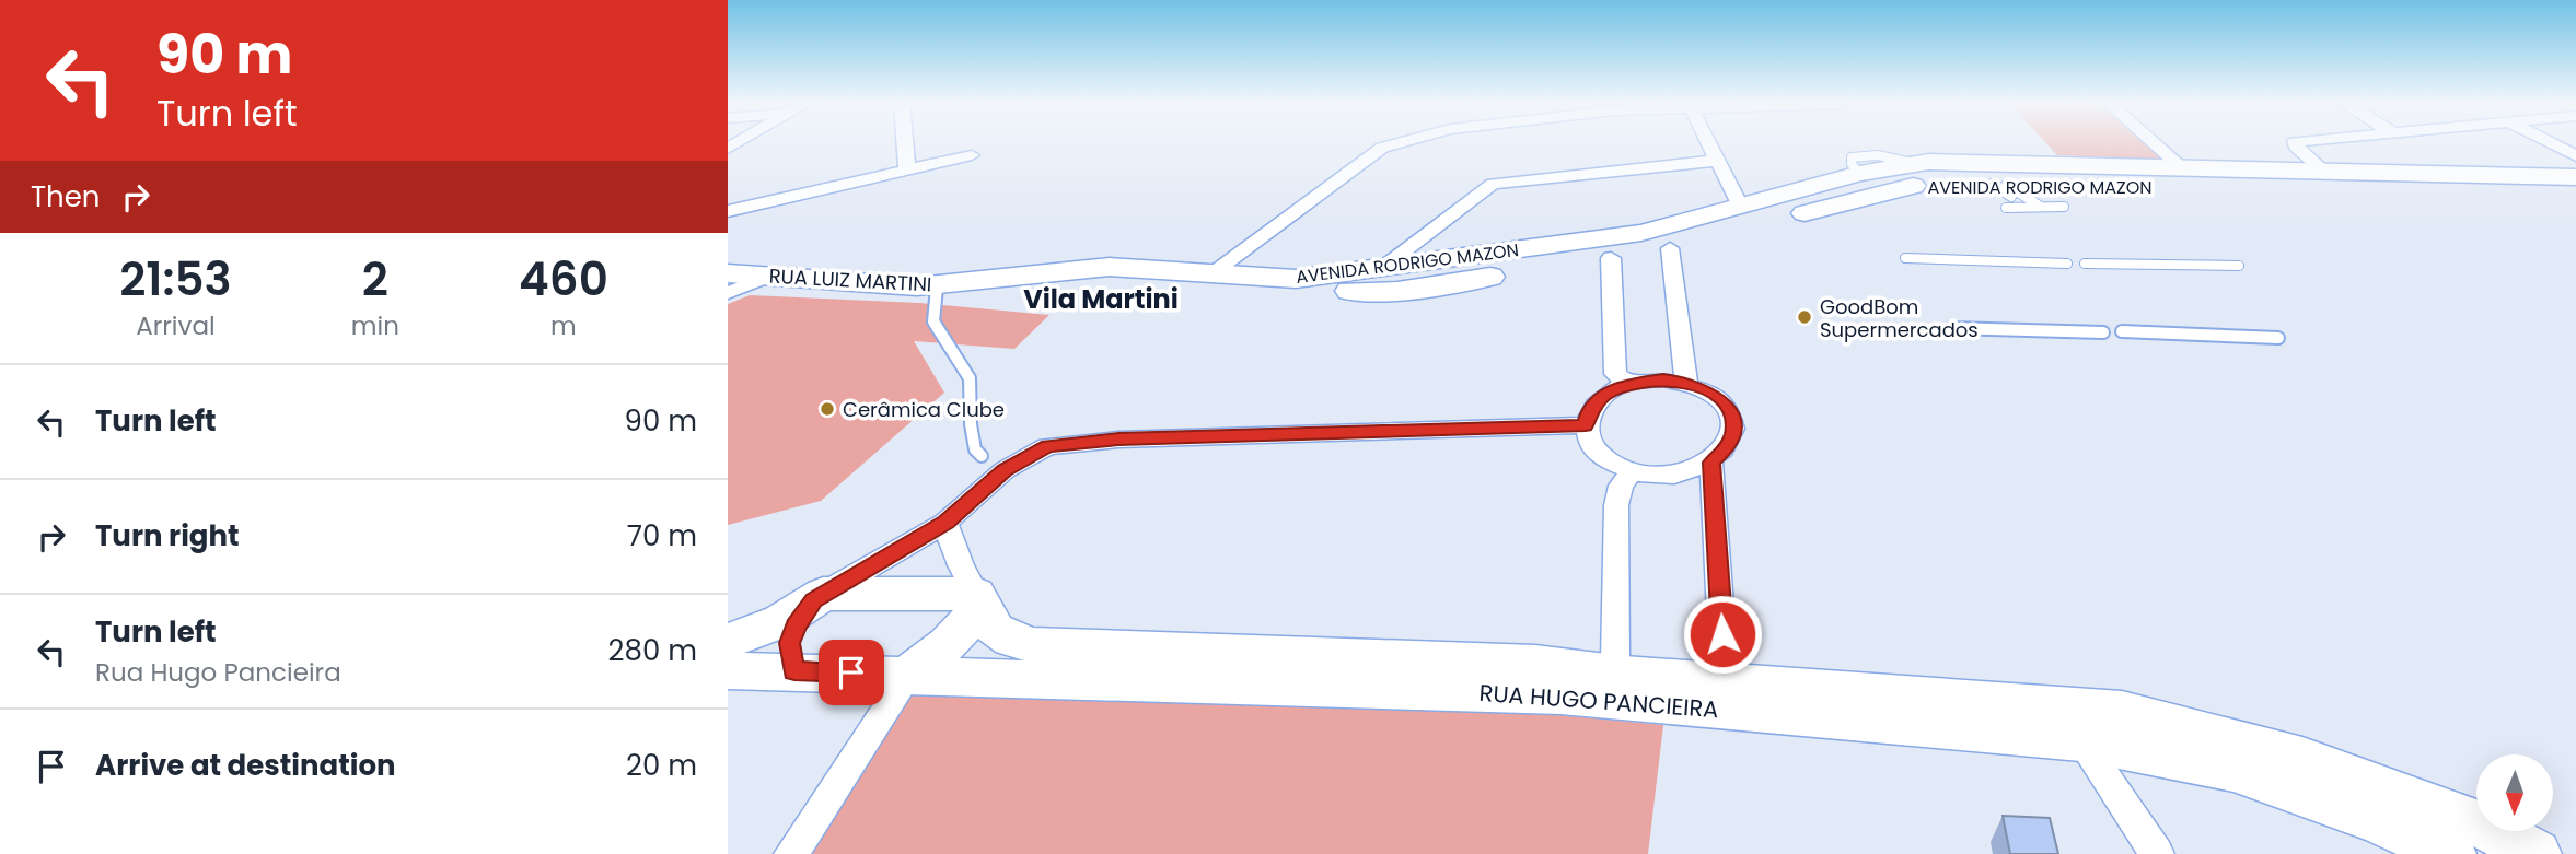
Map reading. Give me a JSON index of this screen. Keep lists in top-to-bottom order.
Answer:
{
  "streets": {
    "street": ["AVENIDA RODRIGO MAZON", "RUA LUIZ MARTINI", "RUA HUGO PANCIEIRA"]
  },
  "crossings": [
    ["AVENIDA RODRIGO MAZON", "RUA LUIZ MARTINI"]
  ],
  "districts": ["Vila Martini"],
  "places": ["GoodBom Supermercados", "Cerâmica Clube"],
  "north": "bottom",
  "page": {
    "turn": ["90 m", "Turn left"],
    "then": "Then",
    "eta": [
      "21:53",
      "Arrival",
      "2",
      "min",
      "460",
      "m"
    ],
    "list": [
      {
        "name": "Turn left",
        "value": "90 m"
      },
      {
        "name": "Turn right",
        "value": "70 m"
      },
      {
        "name": "Turn left",
        "note": "Rua Hugo Pancieira",
        "value": "280 m"
      },
      {
        "name": "Arrive at destination",
        "value": "20 m"
      }
    ]
  }
}
